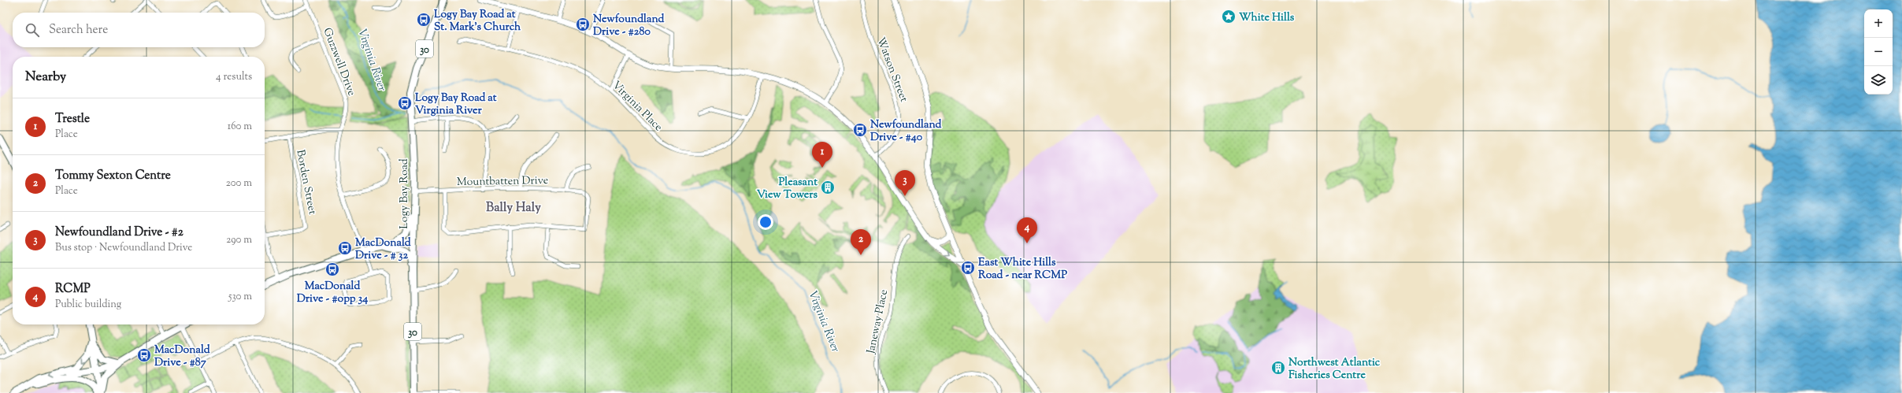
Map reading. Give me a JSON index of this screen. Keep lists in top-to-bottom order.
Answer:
{
  "streets": {
    "main road": ["30", "Logy Bay Road"],
    "street": [
      "Guzzwell Drive",
      "Watson Street",
      "Virginia Place",
      "Mountbatten Drive",
      "Borden Street",
      "Janeway Place"
    ]
  },
  "crossings": [
    ["Mountbatten Drive", "Logy Bay Road"]
  ],
  "districts": ["Bally Haly"],
  "water": ["Virginia River"],
  "places": {
    "place": ["White Hills"],
    "bus stop": [
      "Logy Bay Road at St. Mark's Church",
      "Newfoundland Drive - #280",
      "Logy Bay Road at Virginia River",
      "Newfoundland Drive - #40",
      "MacDonald Drive - # 32",
      "East White Hills Road - near RCMP",
      "MacDonald Drive - #opp 34",
      "MacDonald Drive - #87"
    ],
    "building": ["Pleasant View Towers", "Northwest Atlantic Fisheries Centre"]
  },
  "page": {
    "map_buttons": ["+", "−"],
    "search": "Search here",
    "heading": ["Nearby", "4 results"],
    "list": [
      {
        "mark": "1",
        "name": "Trestle",
        "note": "Place",
        "value": "160 m"
      },
      {
        "mark": "2",
        "name": "Tommy Sexton Centre",
        "note": "Place",
        "value": "200 m"
      },
      {
        "mark": "3",
        "name": "Newfoundland Drive - #2",
        "note": "Bus stop · Newfoundland Drive",
        "value": "290 m"
      },
      {
        "mark": "4",
        "name": "RCMP",
        "note": "Public building",
        "value": "530 m"
      }
    ],
    "pins": [
      "1",
      "3",
      "4",
      "2"
    ]
  }
}
